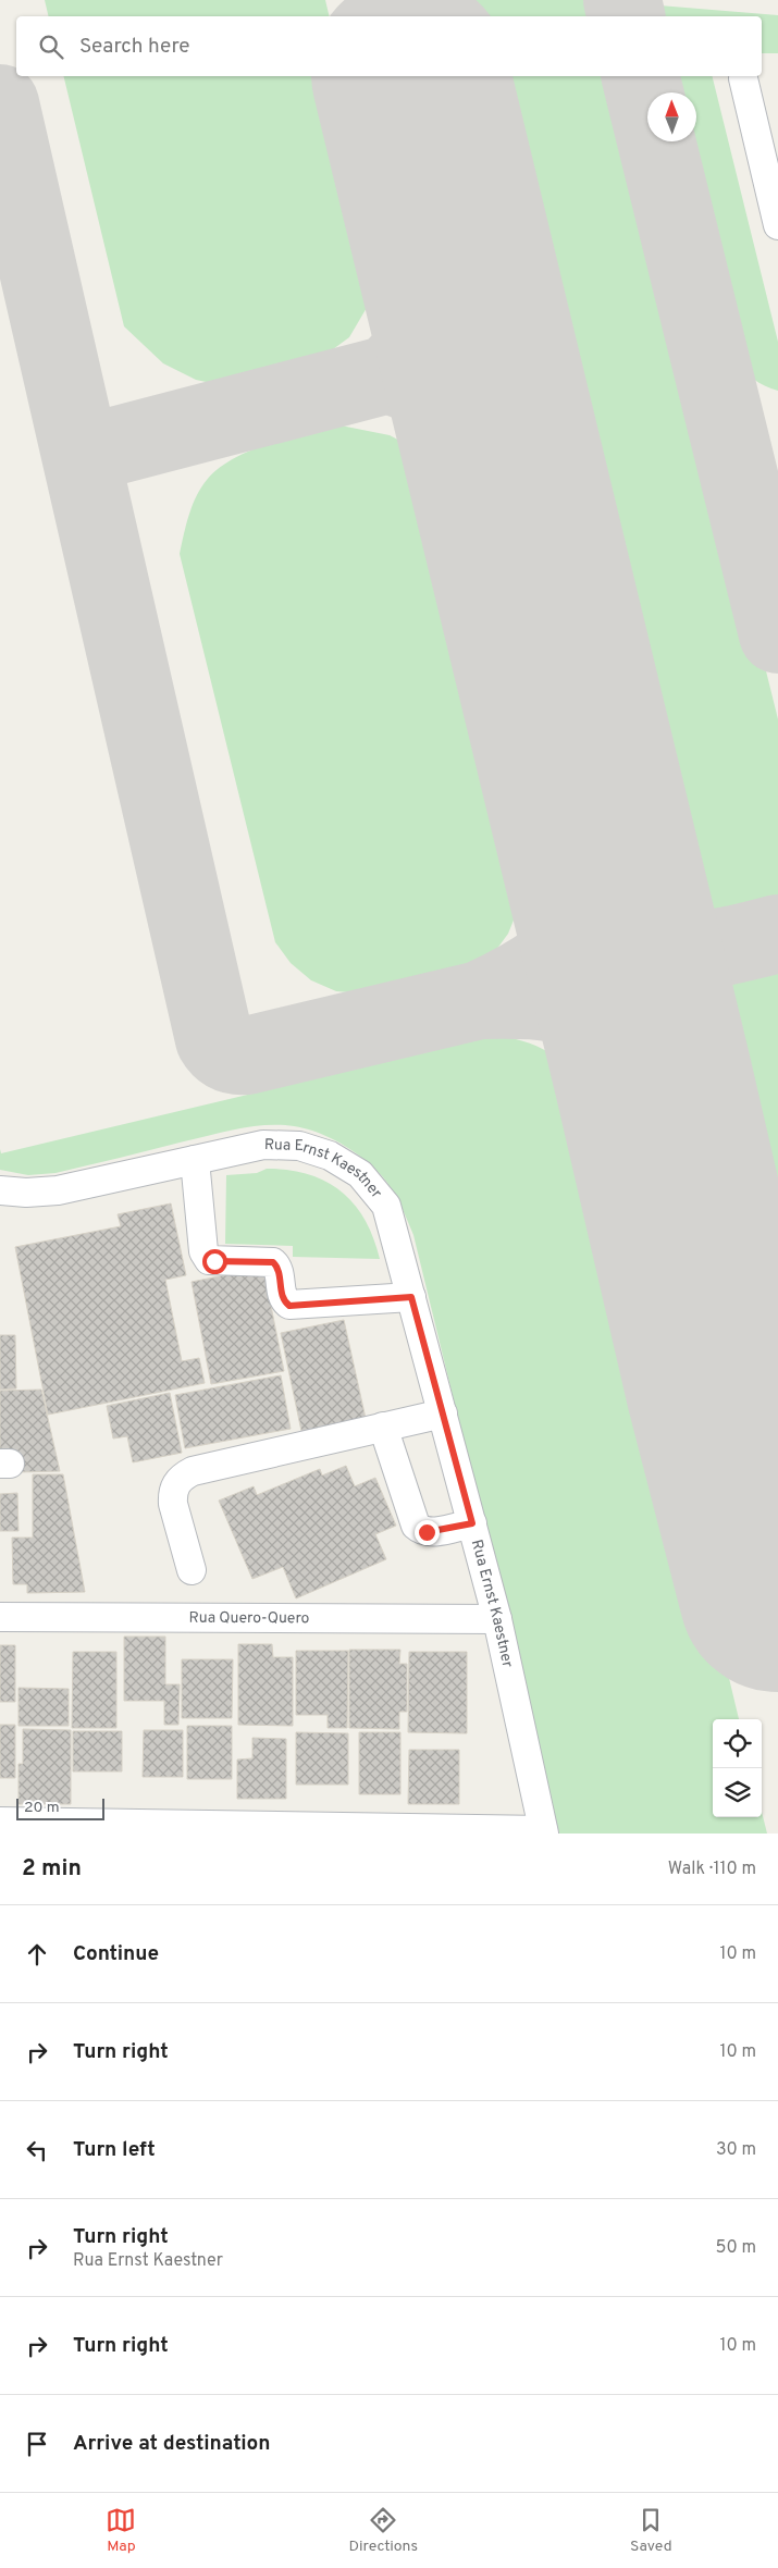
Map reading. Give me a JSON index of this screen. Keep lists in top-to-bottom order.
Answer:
{
  "streets": {
    "street": ["Rua Ernst Kaestner", "Rua Quero-Quero"]
  },
  "crossings": [
    ["Rua Ernst Kaestner", "Rua Quero-Quero"]
  ],
  "scale_bar": "20 m",
  "north": "top",
  "page": {
    "search": "Search here",
    "scale": "20 m",
    "heading": ["2 min", "Walk · 110 m"],
    "list": [
      ["Continue", "10 m"],
      ["Turn right", "10 m"],
      ["Turn left", "30 m"],
      ["Turn right", "Rua Ernst Kaestner", "50 m"],
      ["Turn right", "10 m"],
      "Arrive at destination"
    ],
    "nav": ["Map", "Directions", "Saved"]
  }
}
